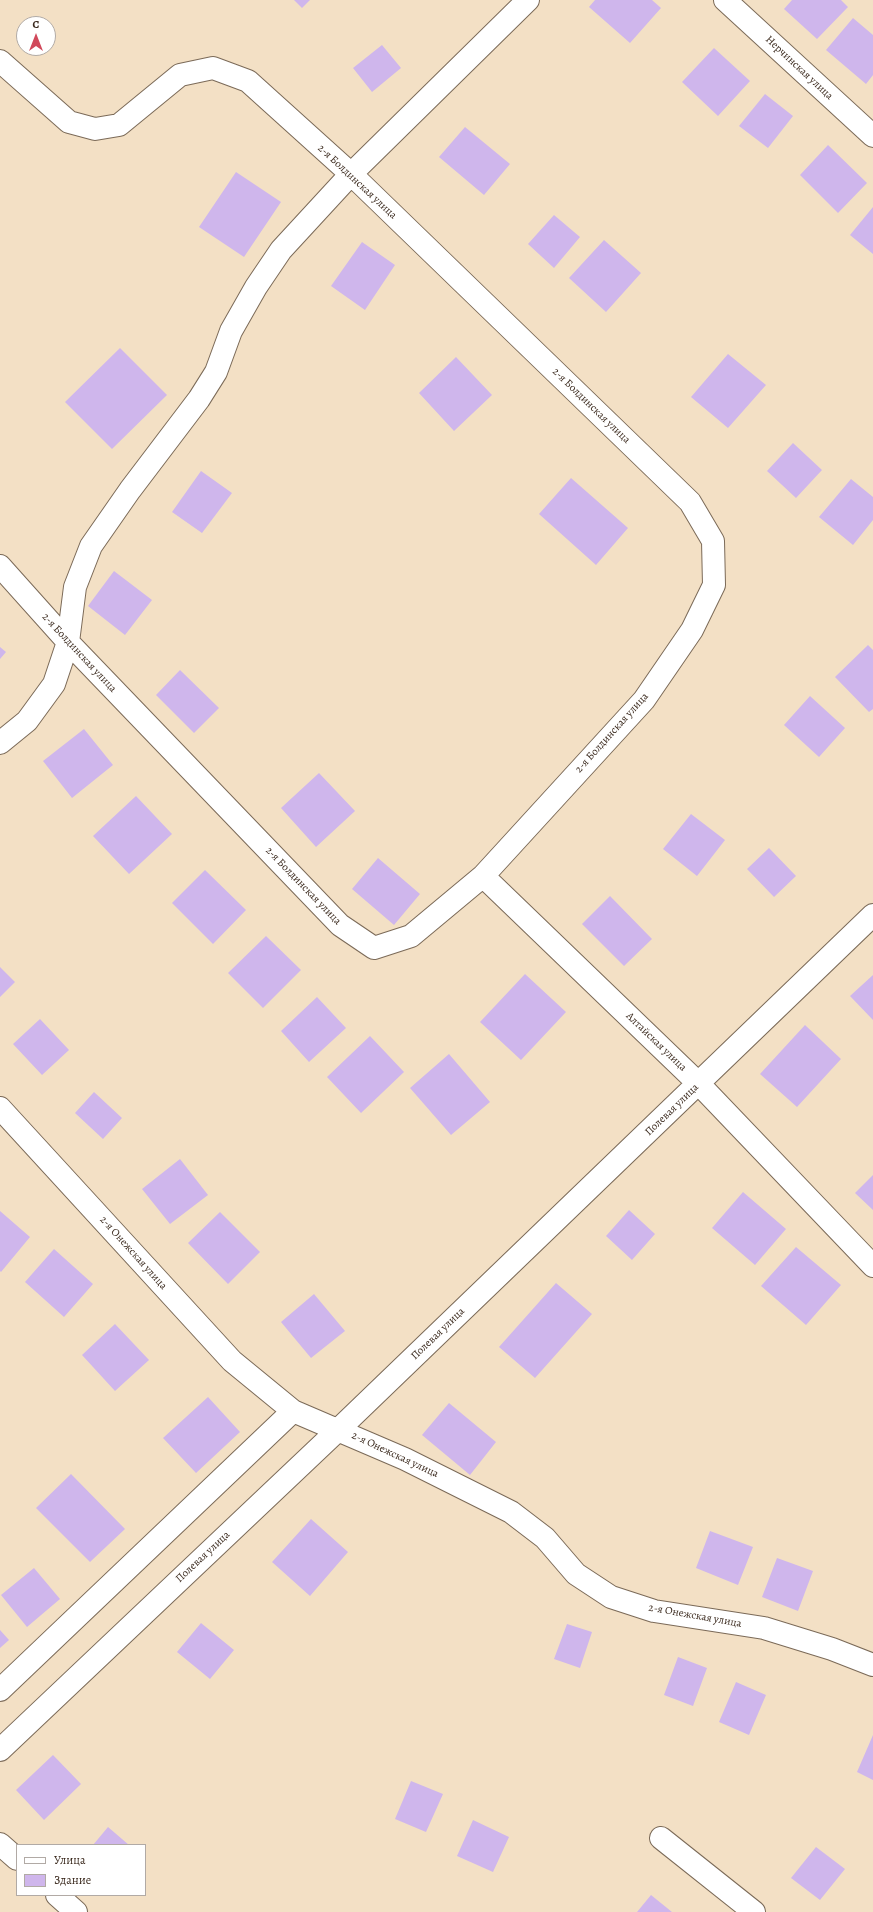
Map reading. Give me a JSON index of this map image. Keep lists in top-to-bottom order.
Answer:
{
  "streets": {
    "street": [
      "Нерчинская улица",
      "2-я Болдинская улица",
      "Алтайская улица",
      "Полевая улица",
      "2-я Онежская улица"
    ]
  },
  "crossings": [
    ["2-я Болдинская улица", "Алтайская улица"],
    ["Алтайская улица", "Полевая улица"],
    ["Полевая улица", "2-я Онежская улица"]
  ],
  "legend": ["Улица", "Здание"],
  "north": "top"
}
